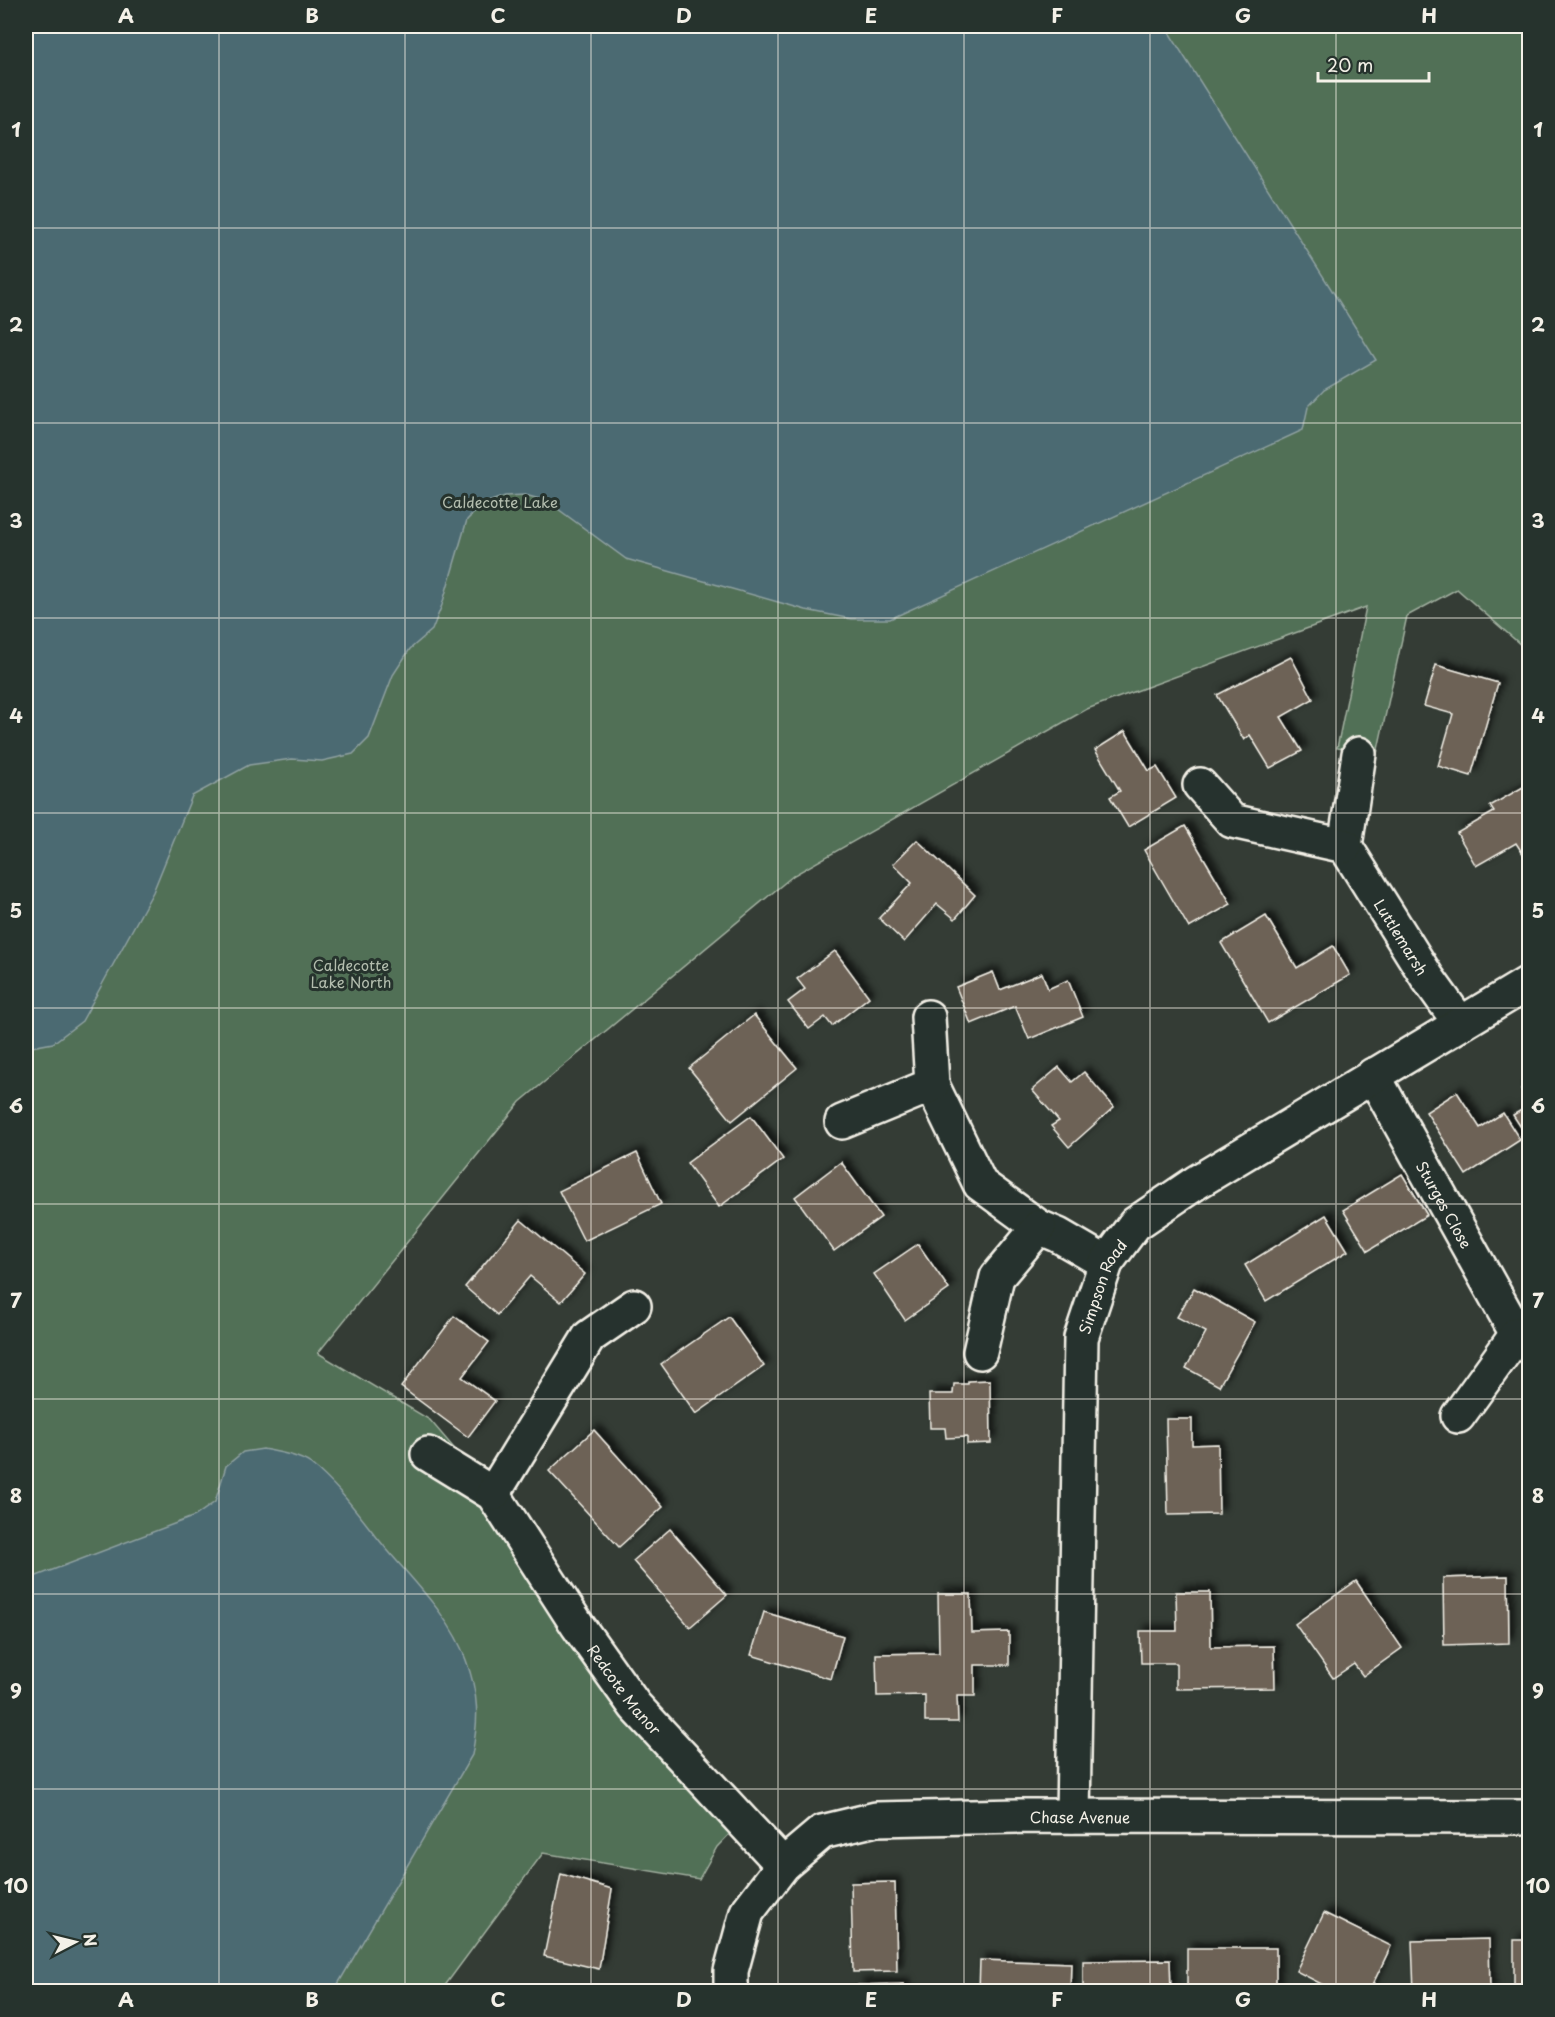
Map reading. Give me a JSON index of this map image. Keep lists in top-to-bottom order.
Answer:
{
  "streets": {
    "street": [
      "Luttlemarsh",
      "Sturges Close",
      "Simpson Road",
      "Redcote Manor",
      "Chase Avenue"
    ]
  },
  "crossings": [
    ["Luttlemarsh", "Simpson Road"],
    ["Sturges Close", "Simpson Road"],
    ["Simpson Road", "Chase Avenue"],
    ["Redcote Manor", "Chase Avenue"]
  ],
  "parks": ["Caldecotte Lake", "Caldecotte Lake North"],
  "scale_bar": "20 m",
  "north": "right",
  "grid": {
    "columns": [
      "A",
      "B",
      "C",
      "D",
      "E",
      "F",
      "G",
      "H"
    ],
    "rows": [
      "1",
      "2",
      "3",
      "4",
      "5",
      "6",
      "7",
      "8",
      "9",
      "10"
    ]
  }
}
